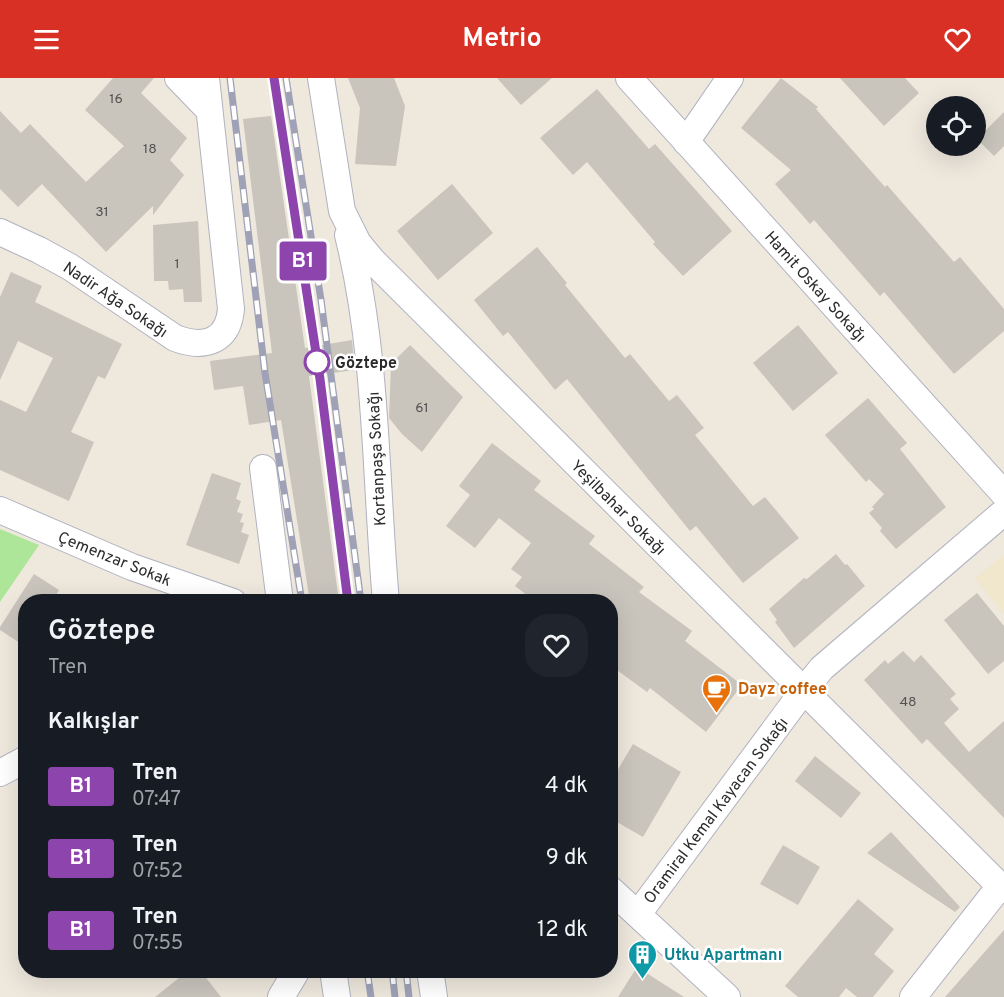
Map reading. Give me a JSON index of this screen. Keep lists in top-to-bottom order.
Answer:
{
  "streets": {
    "street": [
      "Hamit Oskay Sokağı",
      "Nadir Ağa Sokağı",
      "Kortanpaşa Sokağı",
      "Yeşilbahar Sokağı",
      "Çemenzar Sokak",
      "Oramiral Kemal Kayacan Sokağı"
    ]
  },
  "crossings": [
    ["Kortanpaşa Sokağı", "Yeşilbahar Sokağı"],
    ["Yeşilbahar Sokağı", "Oramiral Kemal Kayacan Sokağı"]
  ],
  "places": {
    "other": ["Göztepe"],
    "cafe": ["Dayz coffee"],
    "building": ["Utku Apartmanı"]
  },
  "house_numbers": [
    "16",
    "18",
    "31",
    "1",
    "61",
    "48"
  ],
  "page": {
    "header": "Metrio",
    "on_map": "B1",
    "heading": [
      ["Göztepe", "Tren"],
      "Kalkışlar"
    ],
    "list": [
      {
        "mark": "B1",
        "name": "Tren",
        "note": "07:47",
        "value": "4 dk"
      },
      {
        "mark": "B1",
        "name": "Tren",
        "note": "07:52",
        "value": "9 dk"
      },
      {
        "mark": "B1",
        "name": "Tren",
        "note": "07:55",
        "value": "12 dk"
      }
    ]
  }
}
